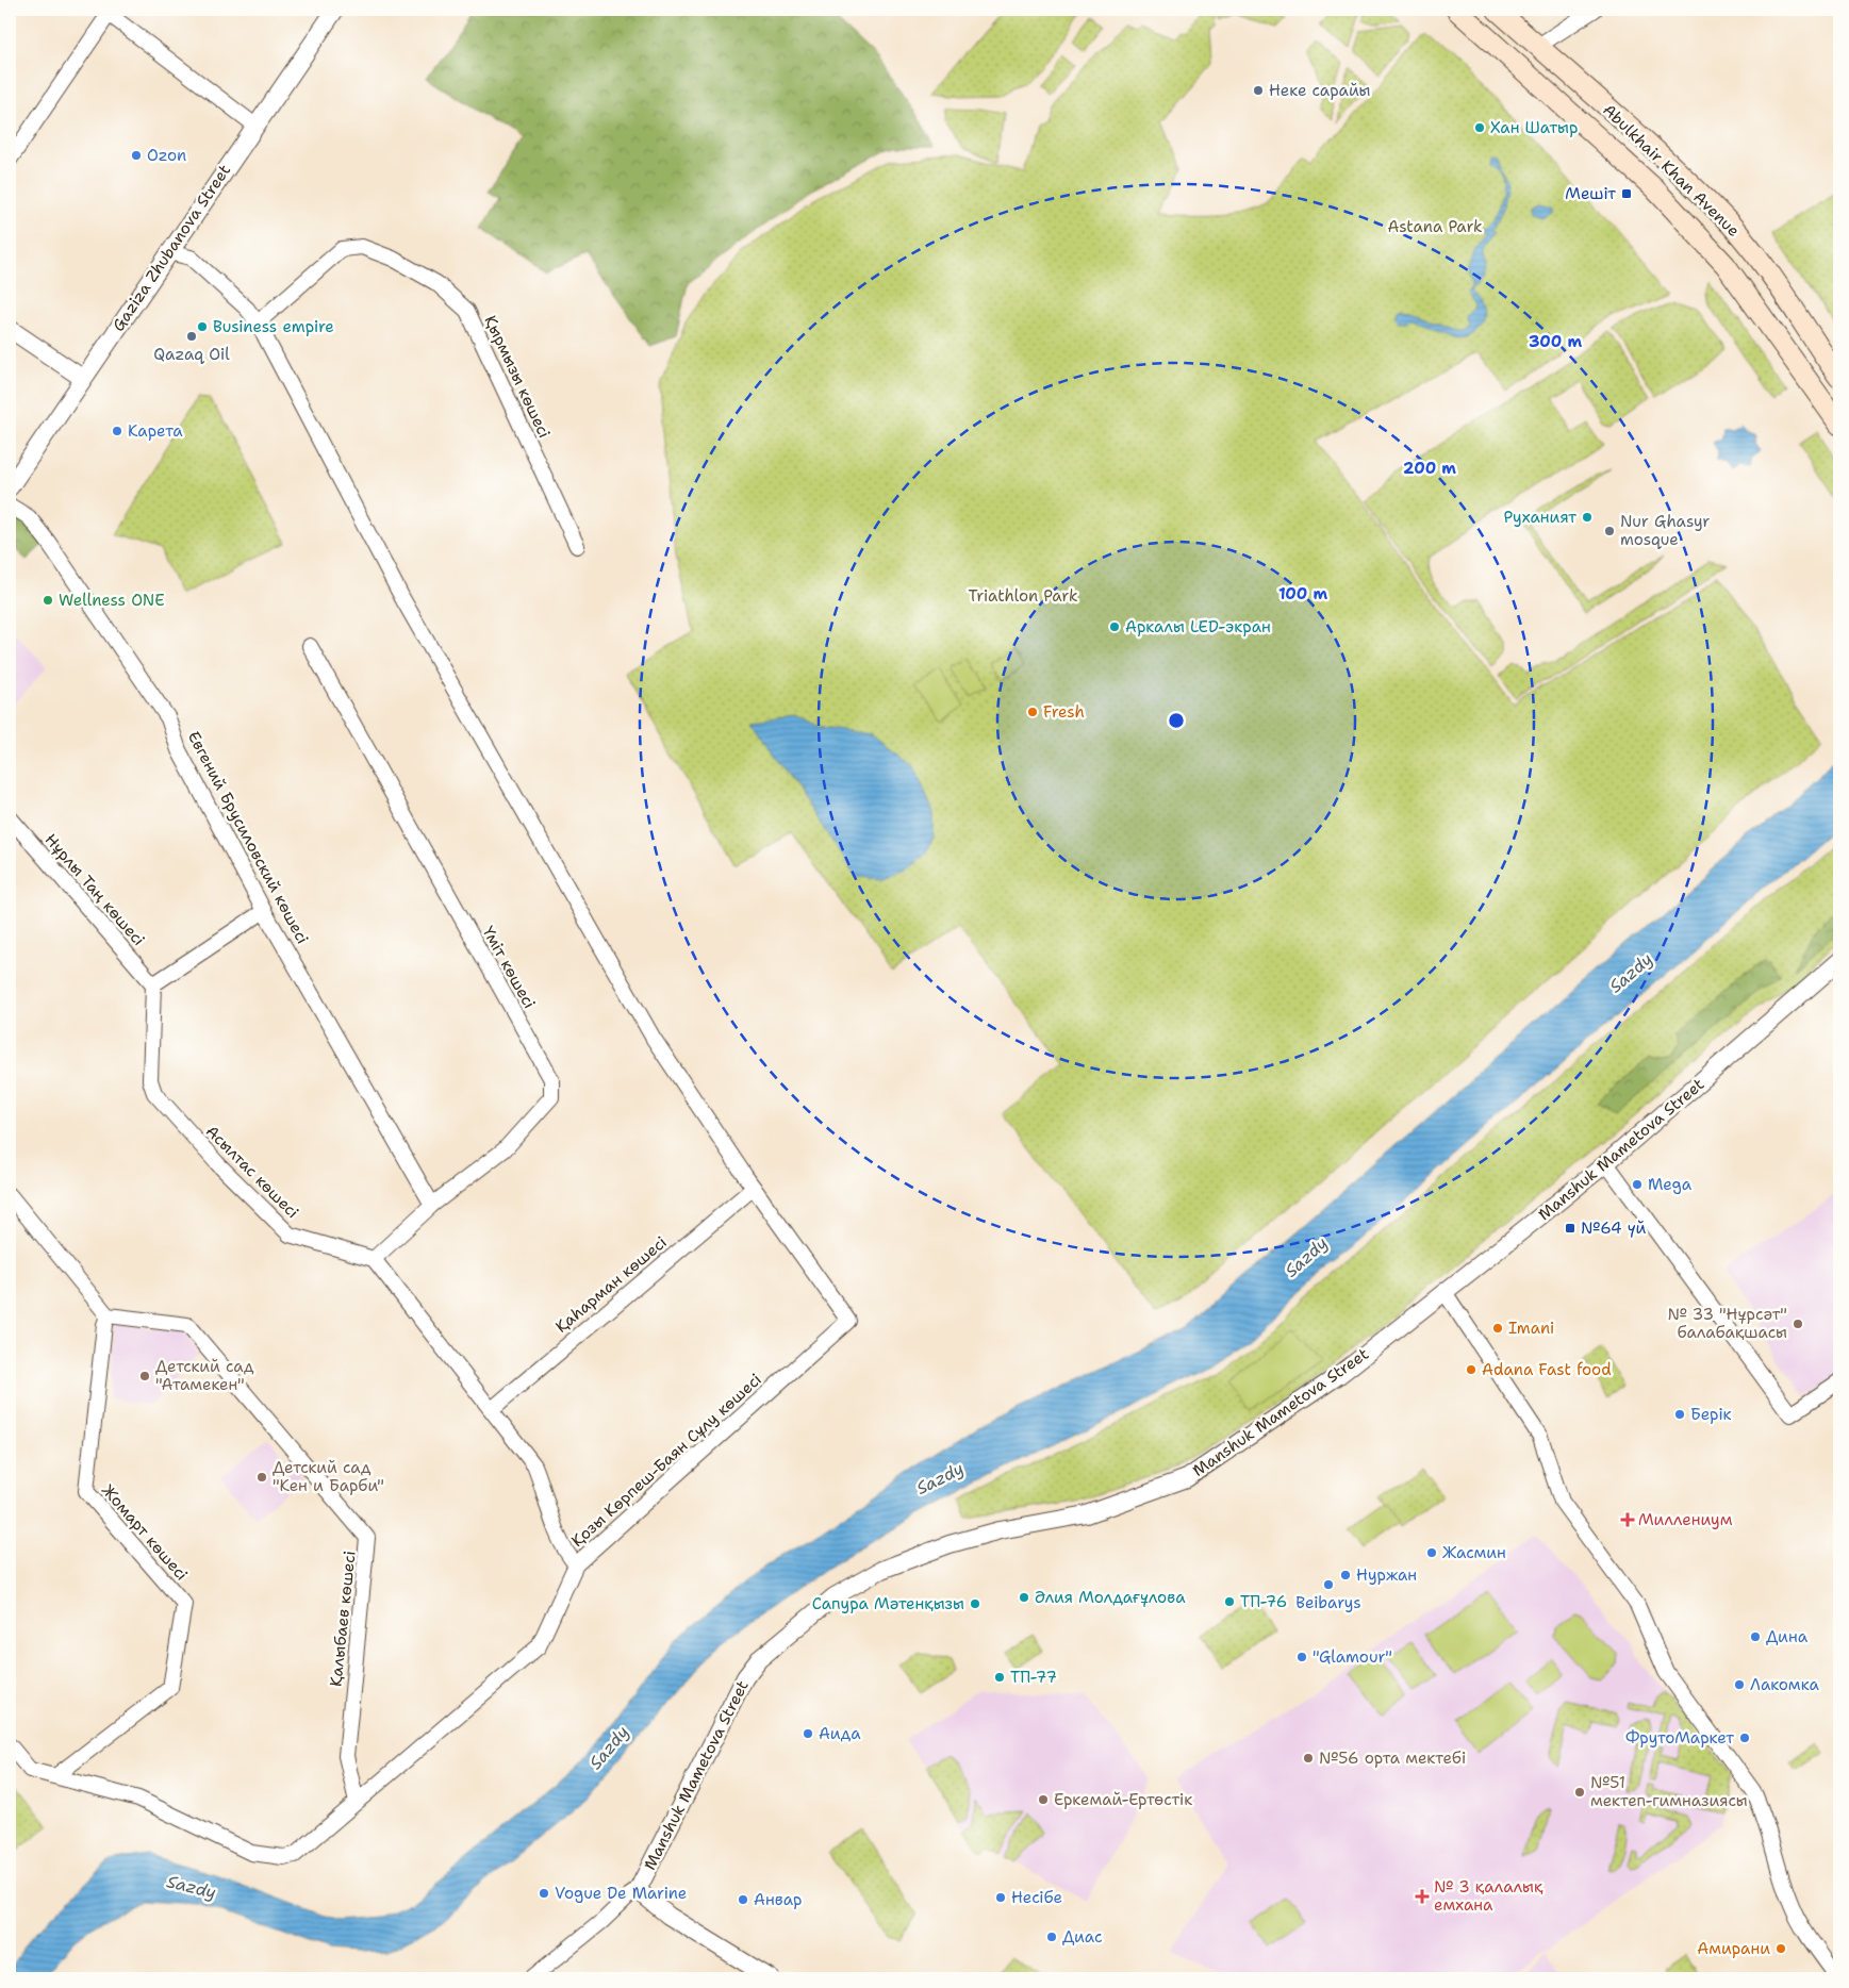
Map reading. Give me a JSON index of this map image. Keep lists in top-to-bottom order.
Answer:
{
  "streets": {
    "main road": ["Abulkhair Khan Avenue"],
    "street": [
      "Gaziza Zhubanova Street",
      "Қырмызы көшесі",
      "Евгений Брусиловский көшесі",
      "Нұрлы Таң көшесі",
      "Үміт көшесі",
      "Manshuk Mametova Street",
      "Асылтас көшесі",
      "Қаһарман көшесі",
      "Қозы Көрпеш-Баян Сұлу көшесі",
      "Жомарт көшесі",
      "Қалыбаев көшесі"
    ]
  },
  "crossings": [
    ["Евгений Брусиловский көшесі", "Үміт көшесі"],
    ["Нұрлы Таң көшесі", "Асылтас көшесі"],
    ["Үміт көшесі", "Асылтас көшесі"],
    ["Қаһарман көшесі", "Қозы Көрпеш-Баян Сұлу көшесі"],
    ["Қозы Көрпеш-Баян Сұлу көшесі", "Жомарт көшесі"],
    ["Қозы Көрпеш-Баян Сұлу көшесі", "Қалыбаев көшесі"],
    ["Жомарт көшесі", "Қалыбаев көшесі"]
  ],
  "water": ["Sazdy"],
  "parks": ["Astana Park", "Triathlon Park"],
  "places": {
    "other": [
      "Неке сарайы",
      "Хан Шатыр",
      "Ozon",
      "Business empire",
      "Qazaq Oil",
      "Карета",
      "Руханият",
      "Nur Ghasyr mosque",
      "Wellness ONE",
      "Аркалы LED-экран",
      "Fresh",
      "Mega",
      "№ 33 \"Нұрсәт\" балабақшасы",
      "Imani",
      "Adana Fast food",
      "Детский сад \"Атамекен\"",
      "Берік",
      "Детский сад \"Кен и Барби\"",
      "Жасмин",
      "Нуржан",
      "Beibarys",
      "Әлия Молдағұлова",
      "ТП-76",
      "Сапура Мәтенқызы",
      "Дина",
      "\"Glamour\"",
      "ТП-77",
      "Лакомка",
      "Аида",
      "ФрутоМаркет",
      "№56 орта мектебі",
      "№51 мектеп-гимназиясы",
      "Еркемай-Ертөстік",
      "Vogue De Marine",
      "Несібе",
      "Анвар",
      "Диас",
      "Амирани"
    ],
    "transit": ["Мешіт", "№64 үй"],
    "health": ["Миллениум", "№ 3 қалалық емхана"]
  },
  "rings": ["300 m", "200 m", "100 m"]
}
